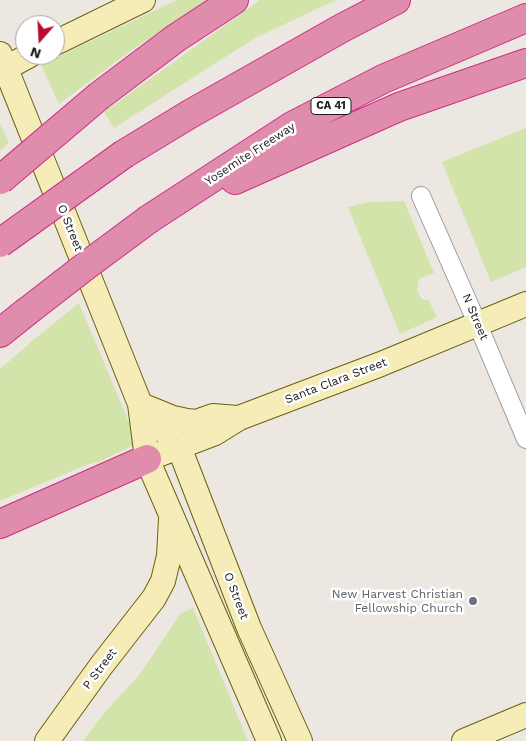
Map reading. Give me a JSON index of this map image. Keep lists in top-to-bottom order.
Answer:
{
  "streets": {
    "highway": ["CA 41", "Yosemite Freeway"],
    "street": [
      "O Street",
      "N Street",
      "Santa Clara Street",
      "P Street"
    ]
  },
  "crossings": [
    ["O Street", "Santa Clara Street"],
    ["O Street", "P Street"],
    ["N Street", "Santa Clara Street"]
  ],
  "places": ["New Harvest Christian Fellowship Church"],
  "north": "bottom"
}
